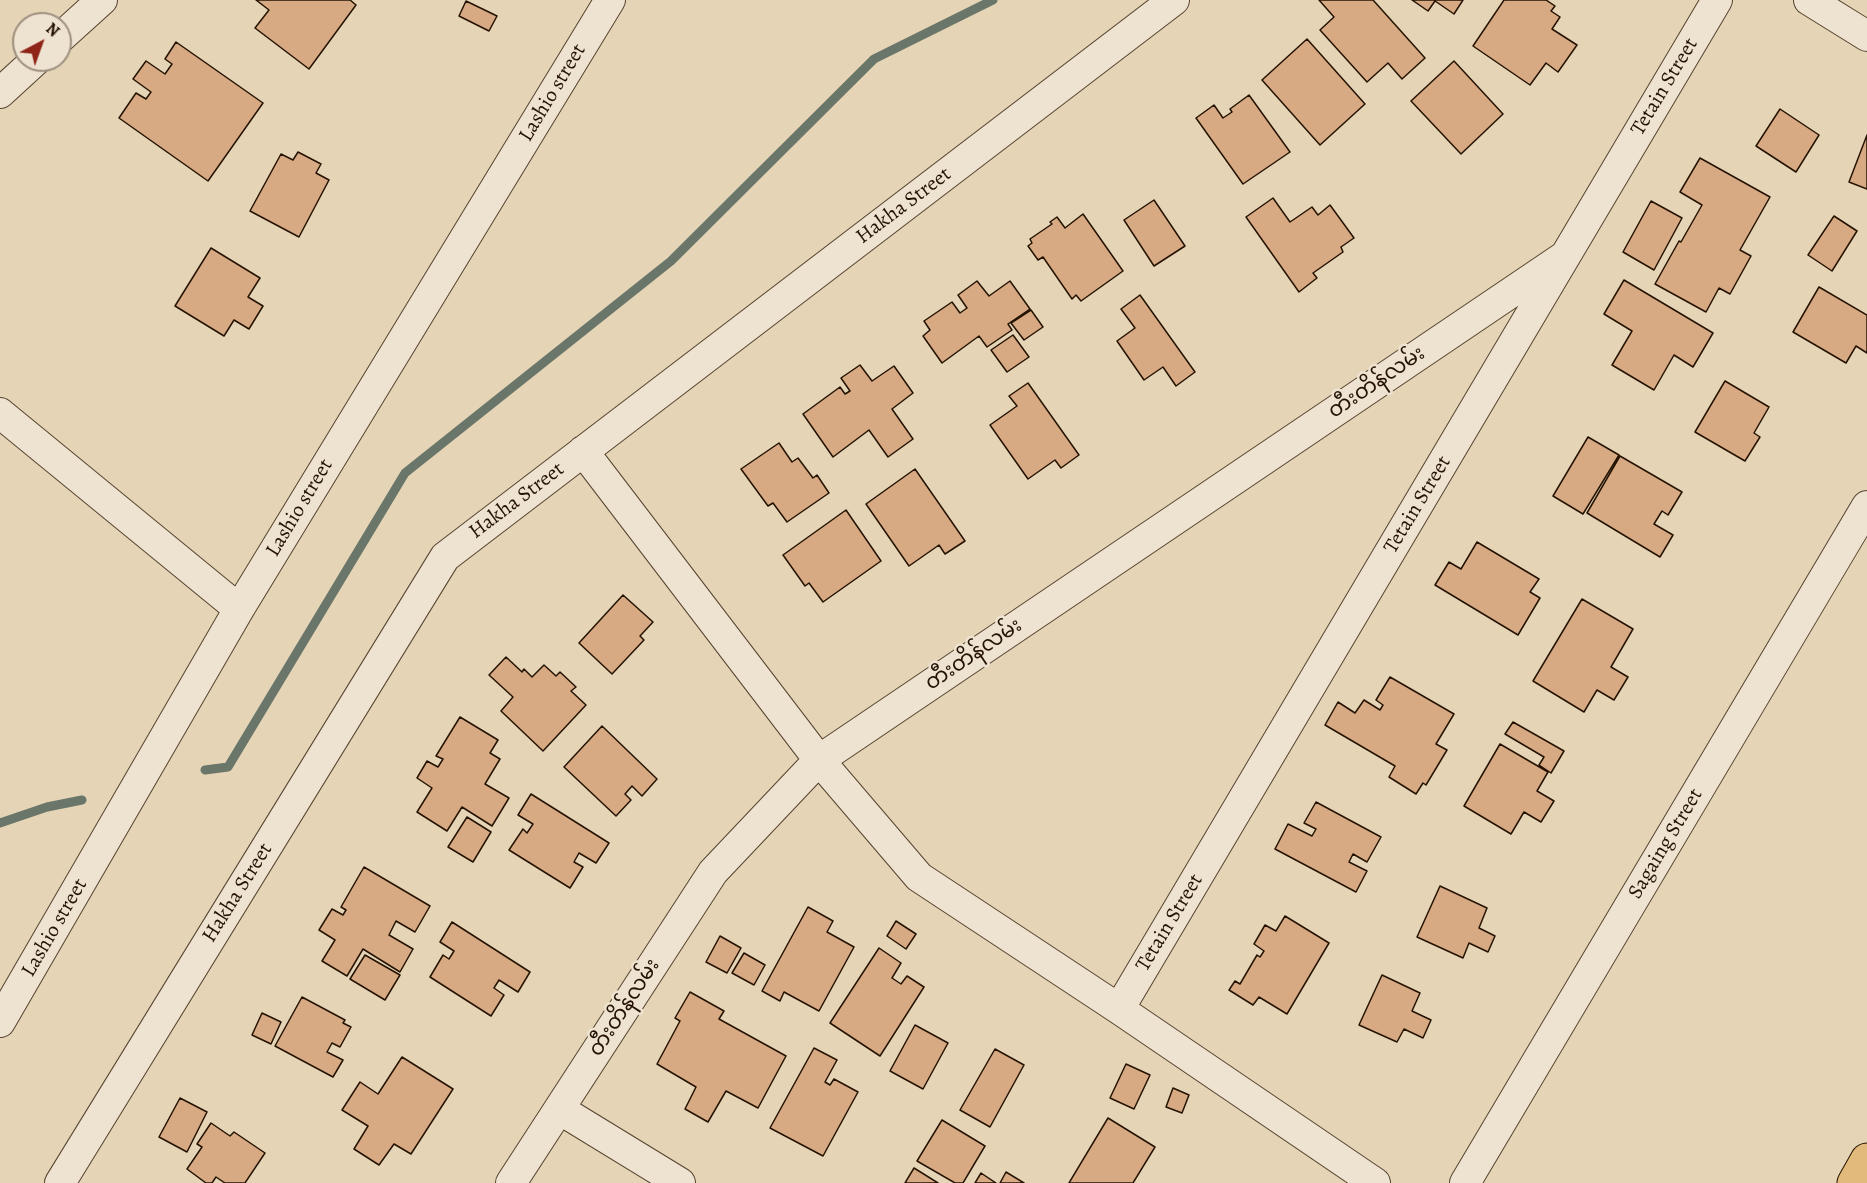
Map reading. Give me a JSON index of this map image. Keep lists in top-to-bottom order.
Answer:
{
  "streets": {
    "street": [
      "Tetain Street",
      "Lashio street",
      "Hakha Street",
      "တီးတိန်လမ်း",
      "Sagaing Street"
    ]
  },
  "crossings": [
    ["Tetain Street", "တီးတိန်လမ်း"]
  ],
  "north": "top right"
}
